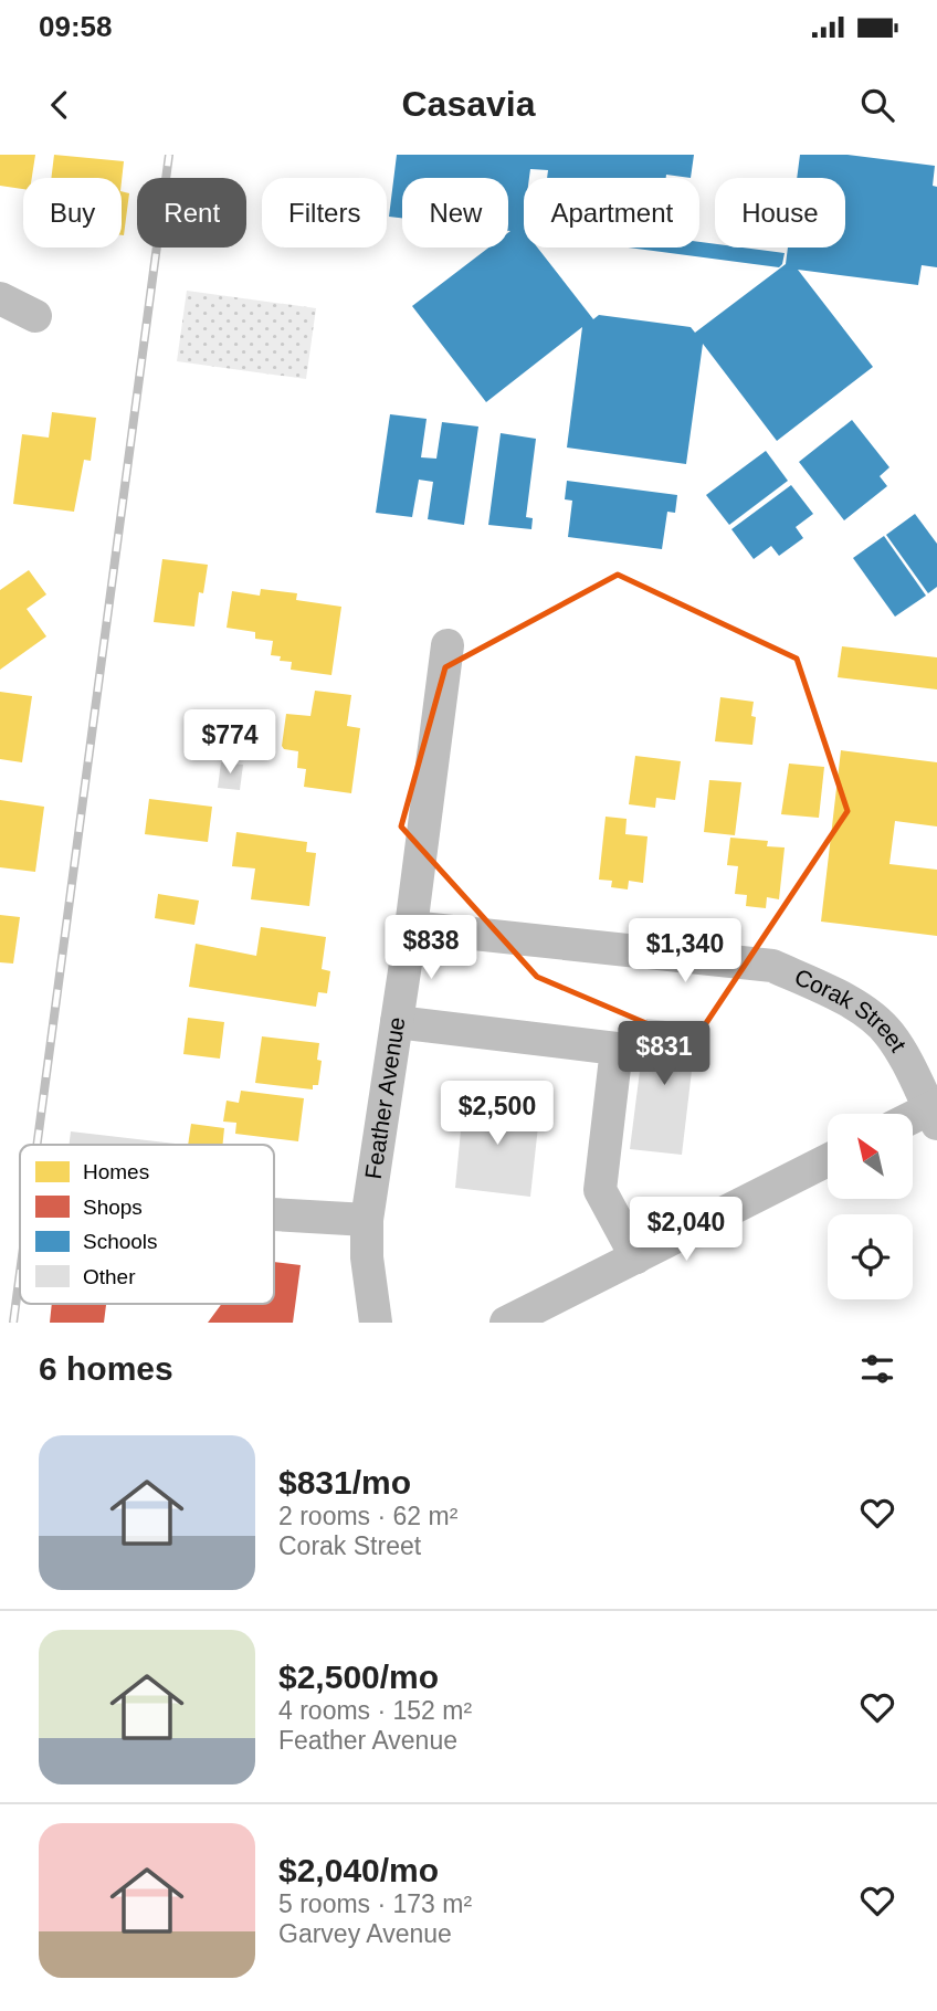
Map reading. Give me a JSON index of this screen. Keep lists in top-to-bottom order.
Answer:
{
  "streets": {
    "street": ["Corak Street", "Feather Avenue"]
  },
  "crossings": [
    ["Corak Street", "Feather Avenue"]
  ],
  "legend": [
    "Homes",
    "Shops",
    "Schools",
    "Other"
  ],
  "north": "top left",
  "page": {
    "status": "09:58",
    "header": "Casavia",
    "chip": [
      "Buy",
      "Rent",
      "Filters",
      "New",
      "Apartment",
      "House"
    ],
    "price": [
      "$774",
      "$838",
      "$1,340",
      "$831",
      "$2,500",
      "$2,040"
    ],
    "heading": "6 homes",
    "list": [
      {
        "name": "$831/mo",
        "note": "2 rooms · 62 m² · Corak Street"
      },
      {
        "name": "$2,500/mo",
        "note": "4 rooms · 152 m² · Feather Avenue"
      },
      {
        "name": "$2,040/mo",
        "note": "5 rooms · 173 m² · Garvey Avenue"
      }
    ]
  }
}
